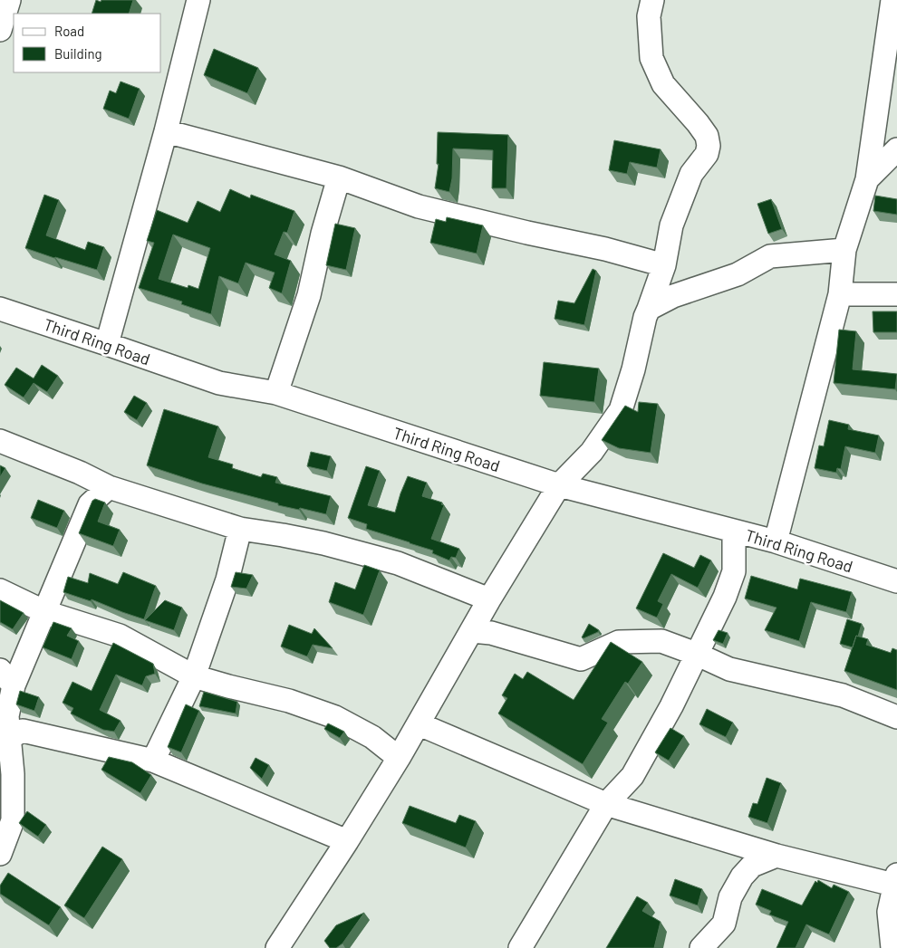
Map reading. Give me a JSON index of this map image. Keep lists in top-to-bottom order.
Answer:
{
  "streets": {
    "street": ["Third Ring Road"]
  },
  "legend": ["Road", "Building"]
}
